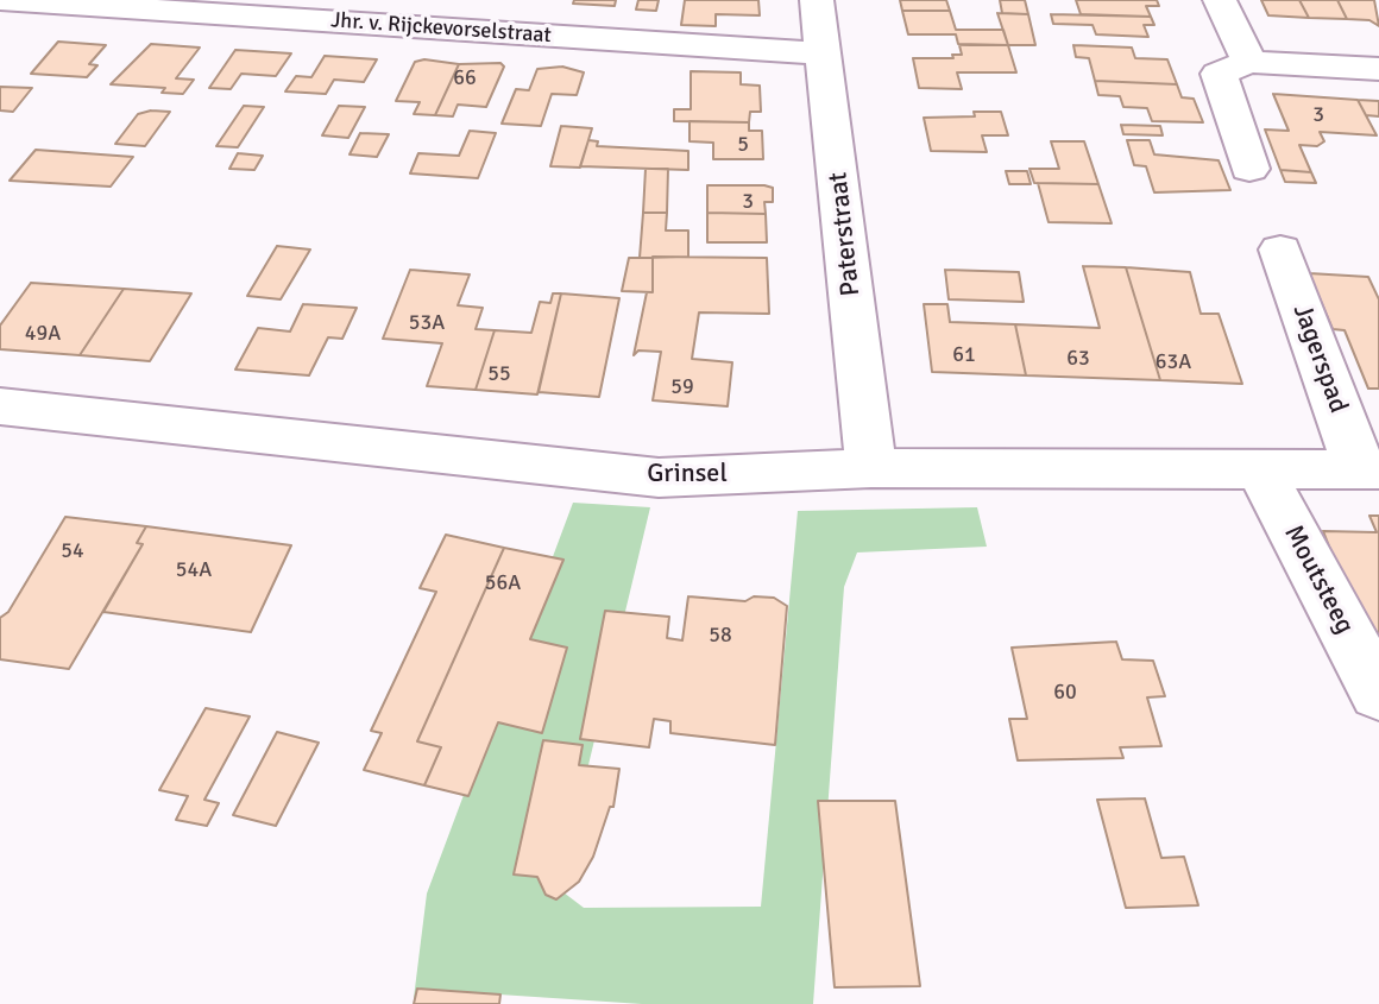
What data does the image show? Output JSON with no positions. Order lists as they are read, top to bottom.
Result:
{
  "streets": {
    "street": [
      "Jhr. v. Rijckevorselstraat",
      "Paterstraat",
      "Jagerspad",
      "Grinsel",
      "Moutsteeg"
    ]
  },
  "crossings": [
    ["Jhr. v. Rijckevorselstraat", "Paterstraat"],
    ["Paterstraat", "Grinsel"],
    ["Jagerspad", "Grinsel"],
    ["Grinsel", "Moutsteeg"]
  ],
  "house_numbers": [
    "66",
    "3",
    "5",
    "3",
    "53A",
    "49A",
    "61",
    "63",
    "63A",
    "55",
    "59",
    "54",
    "54A",
    "56A",
    "58",
    "60"
  ]
}
